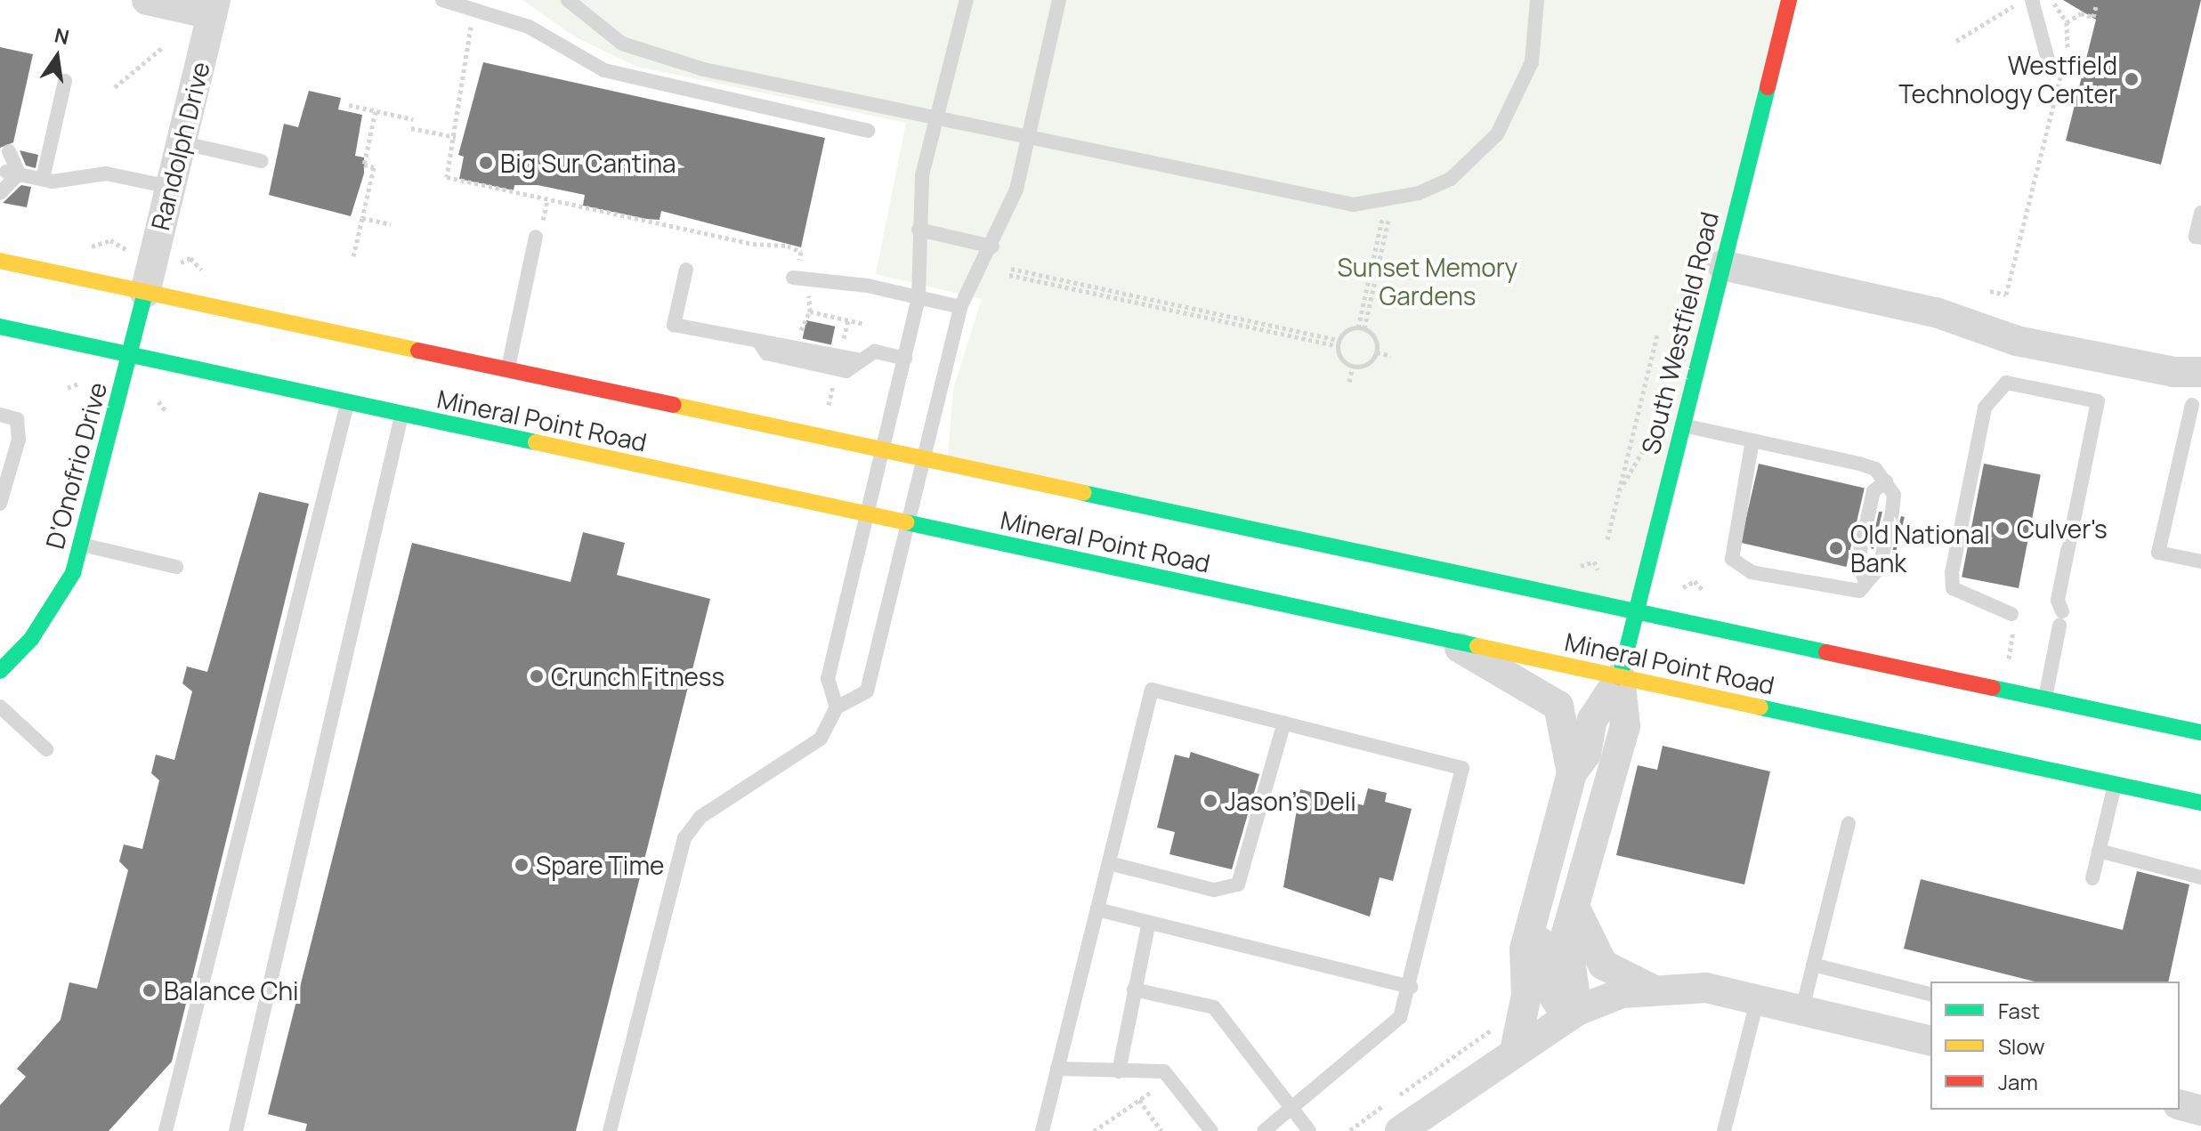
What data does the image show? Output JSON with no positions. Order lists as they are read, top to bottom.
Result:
{
  "streets": {
    "main road": ["South Westfield Road", "Mineral Point Road", "D'Onofrio Drive"],
    "street": ["Randolph Drive"]
  },
  "crossings": [
    ["Randolph Drive", "Mineral Point Road"],
    ["Randolph Drive", "D'Onofrio Drive"],
    ["South Westfield Road", "Mineral Point Road"],
    ["Mineral Point Road", "D'Onofrio Drive"]
  ],
  "parks": ["Sunset Memory Gardens"],
  "places": [
    "Westfield Technology Center",
    "Big Sur Cantina",
    "Culver's",
    "Old National Bank",
    "Crunch Fitness",
    "Jason's Deli",
    "Spare Time",
    "Balance Chi"
  ],
  "legend": ["Fast", "Slow", "Jam"],
  "north": "top"
}
